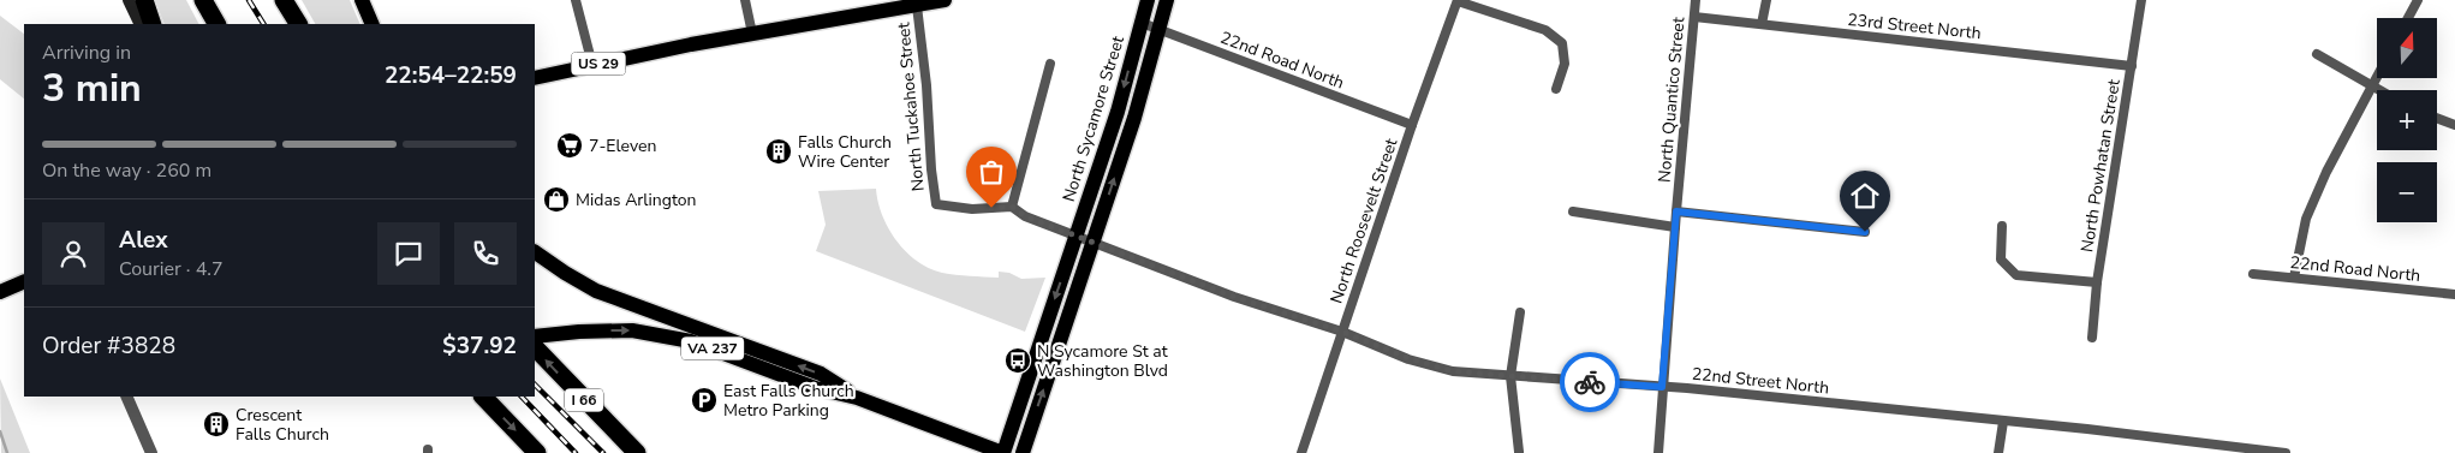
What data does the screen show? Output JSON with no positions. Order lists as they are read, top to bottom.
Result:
{
  "streets": {
    "highway": ["I 66"],
    "main road": ["US 29", "North Sycamore Street", "VA 237"],
    "street": [
      "23rd Street North",
      "22nd Road North",
      "North Quantico Street",
      "North Tuckahoe Street",
      "North Powhatan Street",
      "North Roosevelt Street",
      "22nd Street North"
    ]
  },
  "crossings": [
    ["23rd Street North", "North Quantico Street"],
    ["23rd Street North", "North Powhatan Street"],
    ["22nd Road North", "North Sycamore Street"],
    ["22nd Road North", "North Roosevelt Street"],
    ["US 29", "North Tuckahoe Street"],
    ["North Quantico Street", "22nd Street North"],
    ["North Tuckahoe Street", "22nd Street North"],
    ["North Sycamore Street", "VA 237"],
    ["North Sycamore Street", "22nd Street North"],
    ["North Roosevelt Street", "22nd Street North"]
  ],
  "places": {
    "supermarket": ["7-Eleven"],
    "building": ["Falls Church Wire Center", "Crescent Falls Church"],
    "shop": ["Midas Arlington"],
    "bus stop": ["N Sycamore St at Washington Blvd"],
    "parking": ["East Falls Church Metro Parking"]
  },
  "north": "top",
  "page": {
    "map_buttons": ["+", "−"],
    "heading": ["3 min", "Arriving in", "22:54–22:59"],
    "panel": [
      "Alex",
      "Courier · 4.7",
      "Order #3828",
      "$37.92"
    ],
    "bar": "On the way · 260 m"
  }
}
